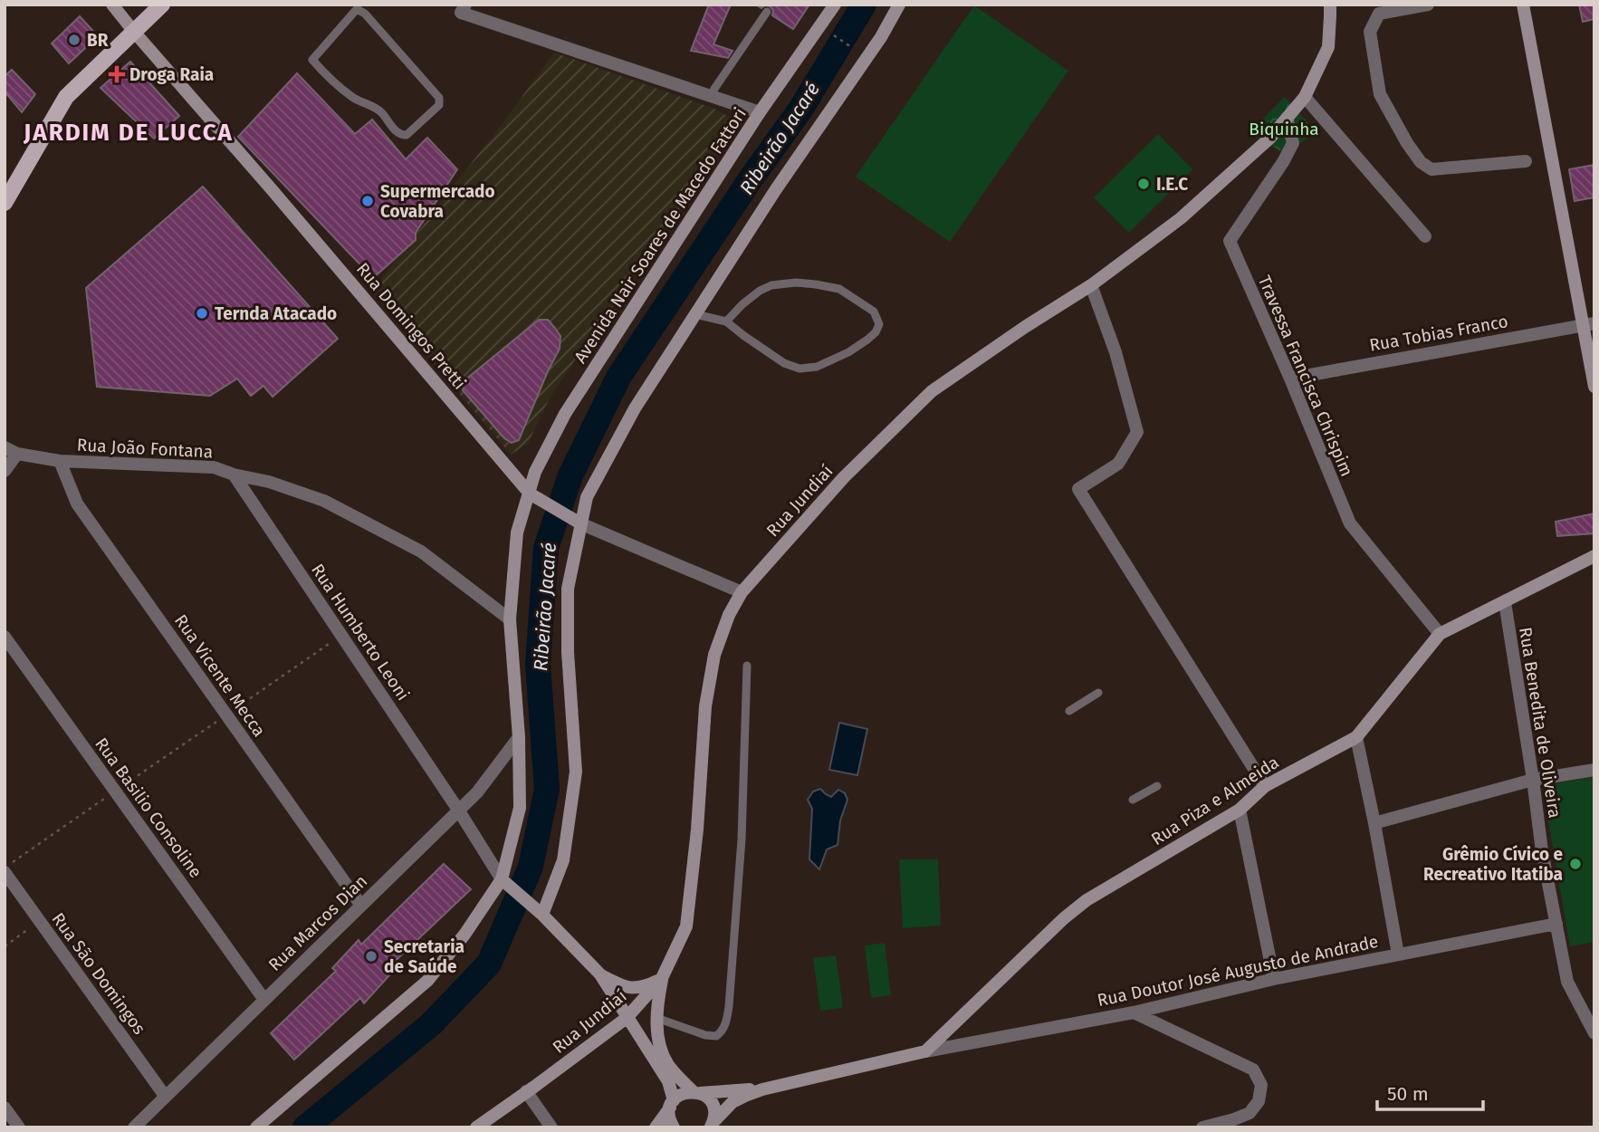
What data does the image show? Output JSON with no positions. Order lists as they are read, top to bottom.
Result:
{
  "streets": {
    "main road": [
      "Avenida Nair Soares de Macedo Fattori",
      "Rua Domingos Pretti",
      "Rua Jundiaí",
      "Rua Piza e Almeida"
    ],
    "street": [
      "Rua Tobias Franco",
      "Travessa Francisca Chrispim",
      "Rua João Fontana",
      "Rua Humberto Leoni",
      "Rua Vicente Mecca",
      "Rua Benedita de Oliveira",
      "Rua Basilio Consoline",
      "Rua Marcos Dian",
      "Rua Doutor José Augusto de Andrade",
      "Rua São Domingos"
    ]
  },
  "crossings": [
    ["Avenida Nair Soares de Macedo Fattori", "Rua Domingos Pretti"],
    ["Avenida Nair Soares de Macedo Fattori", "Rua João Fontana"],
    ["Avenida Nair Soares de Macedo Fattori", "Rua Humberto Leoni"],
    ["Avenida Nair Soares de Macedo Fattori", "Rua Marcos Dian"],
    ["Rua Domingos Pretti", "Rua Jundiaí"],
    ["Rua Tobias Franco", "Travessa Francisca Chrispim"],
    ["Travessa Francisca Chrispim", "Rua Jundiaí"],
    ["Travessa Francisca Chrispim", "Rua Piza e Almeida"],
    ["Rua João Fontana", "Rua Humberto Leoni"],
    ["Rua João Fontana", "Rua Vicente Mecca"],
    ["Rua Humberto Leoni", "Rua Marcos Dian"],
    ["Rua Vicente Mecca", "Rua Marcos Dian"],
    ["Rua Benedita de Oliveira", "Rua Piza e Almeida"],
    ["Rua Benedita de Oliveira", "Rua Doutor José Augusto de Andrade"],
    ["Rua Piza e Almeida", "Rua Doutor José Augusto de Andrade"],
    ["Rua Basilio Consoline", "Rua Marcos Dian"],
    ["Rua Marcos Dian", "Rua São Domingos"]
  ],
  "districts": ["JARDIM DE LUCCA"],
  "water": ["Ribeirão Jacaré"],
  "parks": ["Biquinha"],
  "places": {
    "other": [
      "BR",
      "I.E.C",
      "Supermercado Covabra",
      "Ternda Atacado",
      "Grêmio Cívico e Recreativo Itatiba",
      "Secretaria de Saúde"
    ],
    "health": ["Droga Raia"]
  },
  "scale_bar": "50 m"
}
